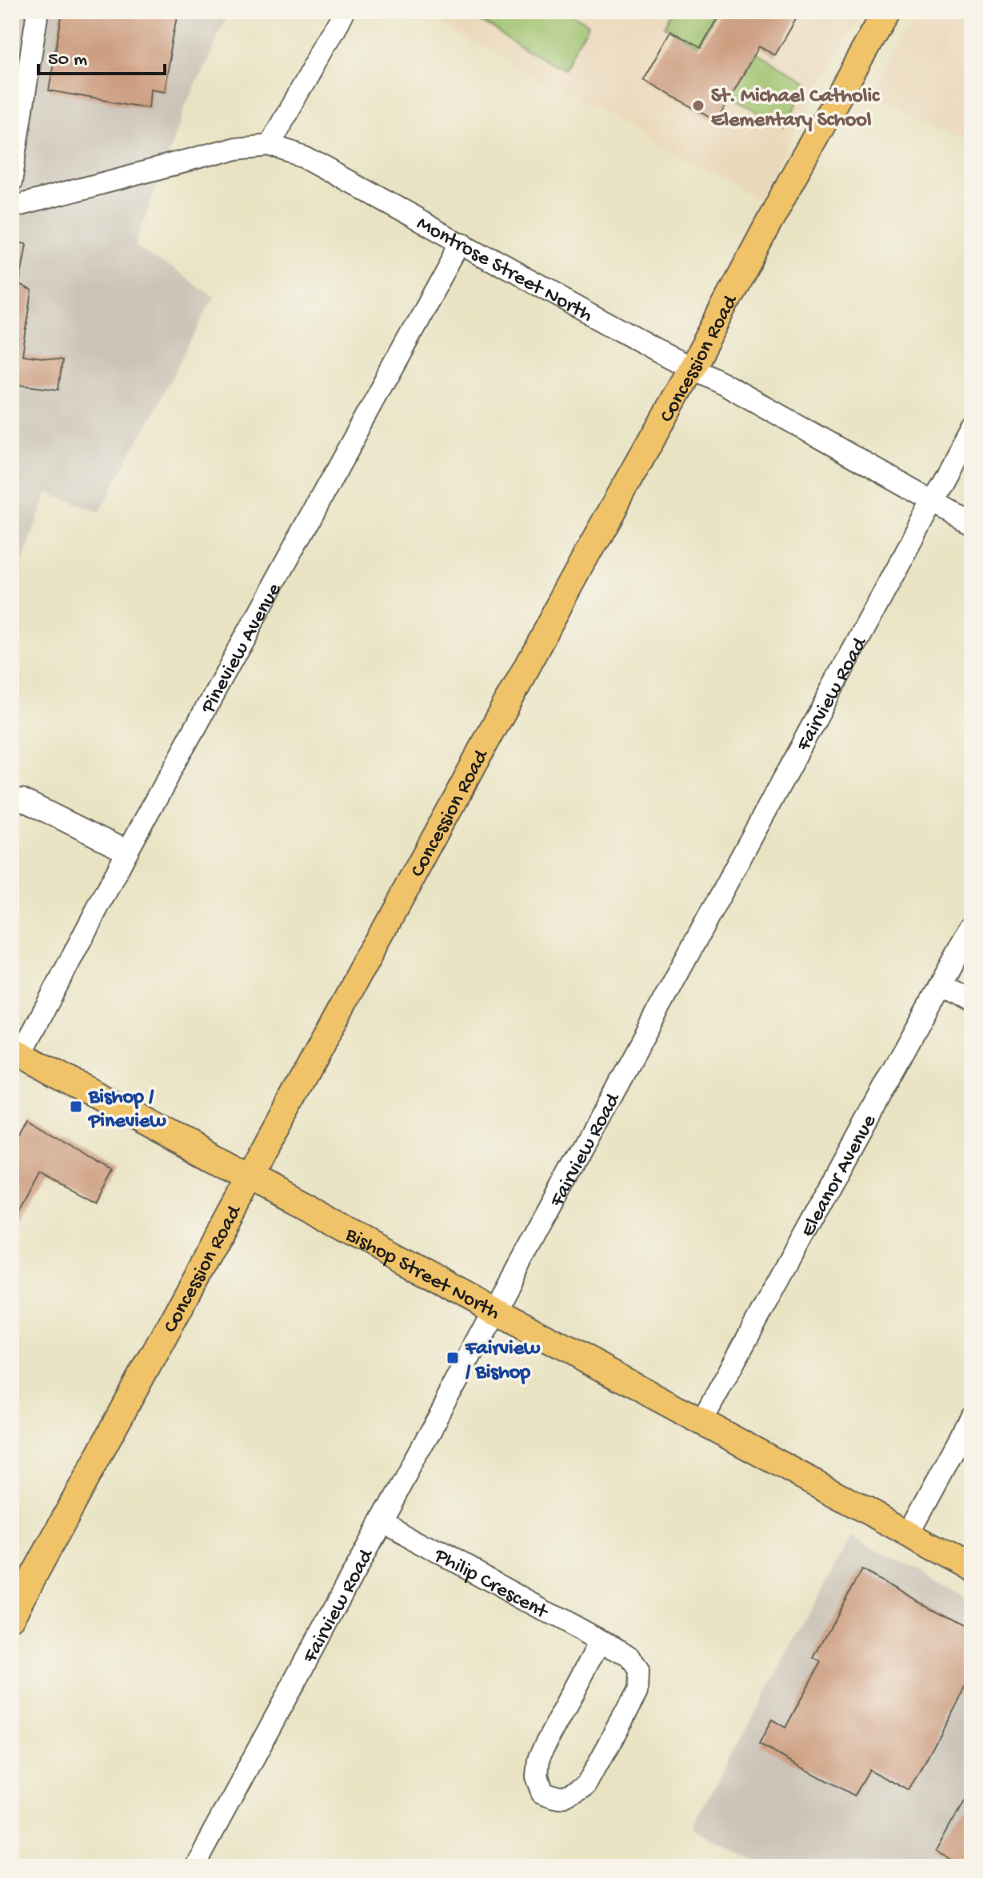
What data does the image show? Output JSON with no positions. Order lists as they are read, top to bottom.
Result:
{
  "streets": {
    "main road": ["Concession Road", "Bishop Street North"],
    "street": [
      "Montrose Street North",
      "Pineview Avenue",
      "Fairview Road",
      "Eleanor Avenue",
      "Philip Crescent"
    ]
  },
  "crossings": [
    ["Montrose Street North", "Concession Road"],
    ["Montrose Street North", "Pineview Avenue"],
    ["Montrose Street North", "Fairview Road"],
    ["Concession Road", "Bishop Street North"],
    ["Pineview Avenue", "Bishop Street North"],
    ["Fairview Road", "Bishop Street North"],
    ["Fairview Road", "Philip Crescent"],
    ["Eleanor Avenue", "Bishop Street North"]
  ],
  "places": {
    "other": ["St. Michael Catholic Elementary School"],
    "transit": ["Bishop / Pineview", "Fairview / Bishop"]
  },
  "scale_bar": "50 m"
}
